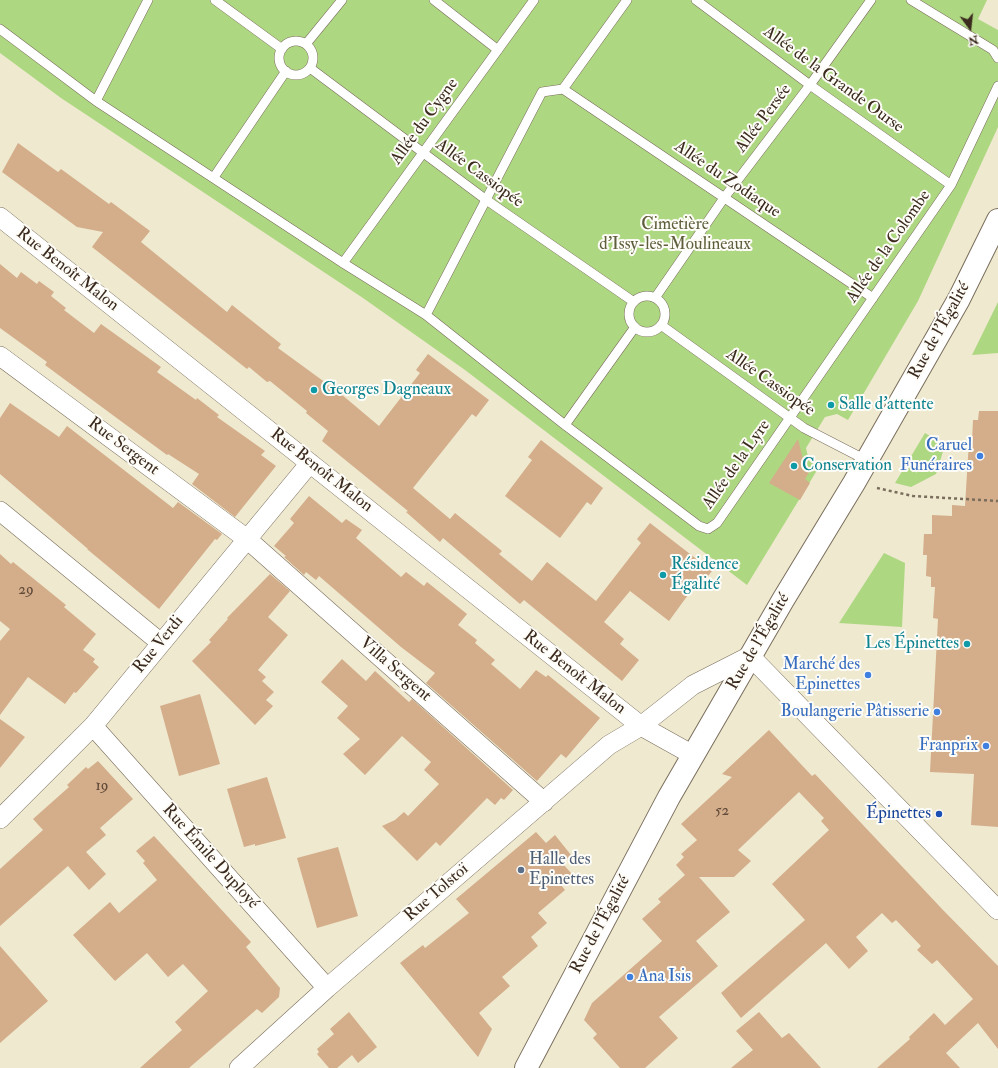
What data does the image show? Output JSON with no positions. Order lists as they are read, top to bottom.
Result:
{
  "streets": {
    "main road": ["Rue de l'Égalité"],
    "street": [
      "Rue Benoît Malon",
      "Rue Sergent",
      "Rue Verdi",
      "Villa Sergent",
      "Rue Émile Duployé",
      "Rue Tolstoï"
    ],
    "lane": [
      "Allée de la Grande Ourse",
      "Allée Persée",
      "Allée du Cygne",
      "Allée Cassiopée",
      "Allée du Zodiaque",
      "Allée de la Colombe",
      "Allée de la Lyre"
    ]
  },
  "crossings": [
    ["Allée de la Grande Ourse", "Allée Persée"],
    ["Allée de la Grande Ourse", "Allée de la Colombe"],
    ["Allée Persée", "Allée Cassiopée"],
    ["Allée Persée", "Allée du Zodiaque"],
    ["Allée du Cygne", "Allée Cassiopée"],
    ["Allée Cassiopée", "Allée de la Colombe"],
    ["Allée Cassiopée", "Rue de l'Égalité"],
    ["Allée Cassiopée", "Allée de la Lyre"],
    ["Allée du Zodiaque", "Allée de la Colombe"],
    ["Allée de la Colombe", "Allée de la Lyre"],
    ["Rue Benoît Malon", "Rue de l'Égalité"],
    ["Rue Benoît Malon", "Rue Verdi"],
    ["Rue Benoît Malon", "Rue Tolstoï"],
    ["Rue de l'Égalité", "Rue Tolstoï"],
    ["Rue Sergent", "Rue Verdi"],
    ["Rue Sergent", "Villa Sergent"],
    ["Rue Verdi", "Villa Sergent"],
    ["Rue Verdi", "Rue Émile Duployé"],
    ["Villa Sergent", "Rue Tolstoï"],
    ["Rue Émile Duployé", "Rue Tolstoï"]
  ],
  "parks": ["Cimetière d'Issy-les-Moulineaux"],
  "places": [
    "Georges Dagneaux",
    "Salle d'attente",
    "Caruel Funéraires",
    "Conservation",
    "Résidence Égalité",
    "Les Épinettes",
    "Marché des Epinettes",
    "Boulangerie Pâtisserie",
    "Franprix",
    "Épinettes",
    "Halle des Epinettes",
    "Ana Isis"
  ],
  "house_numbers": ["29", "19", "52"],
  "north": "bottom"
}
